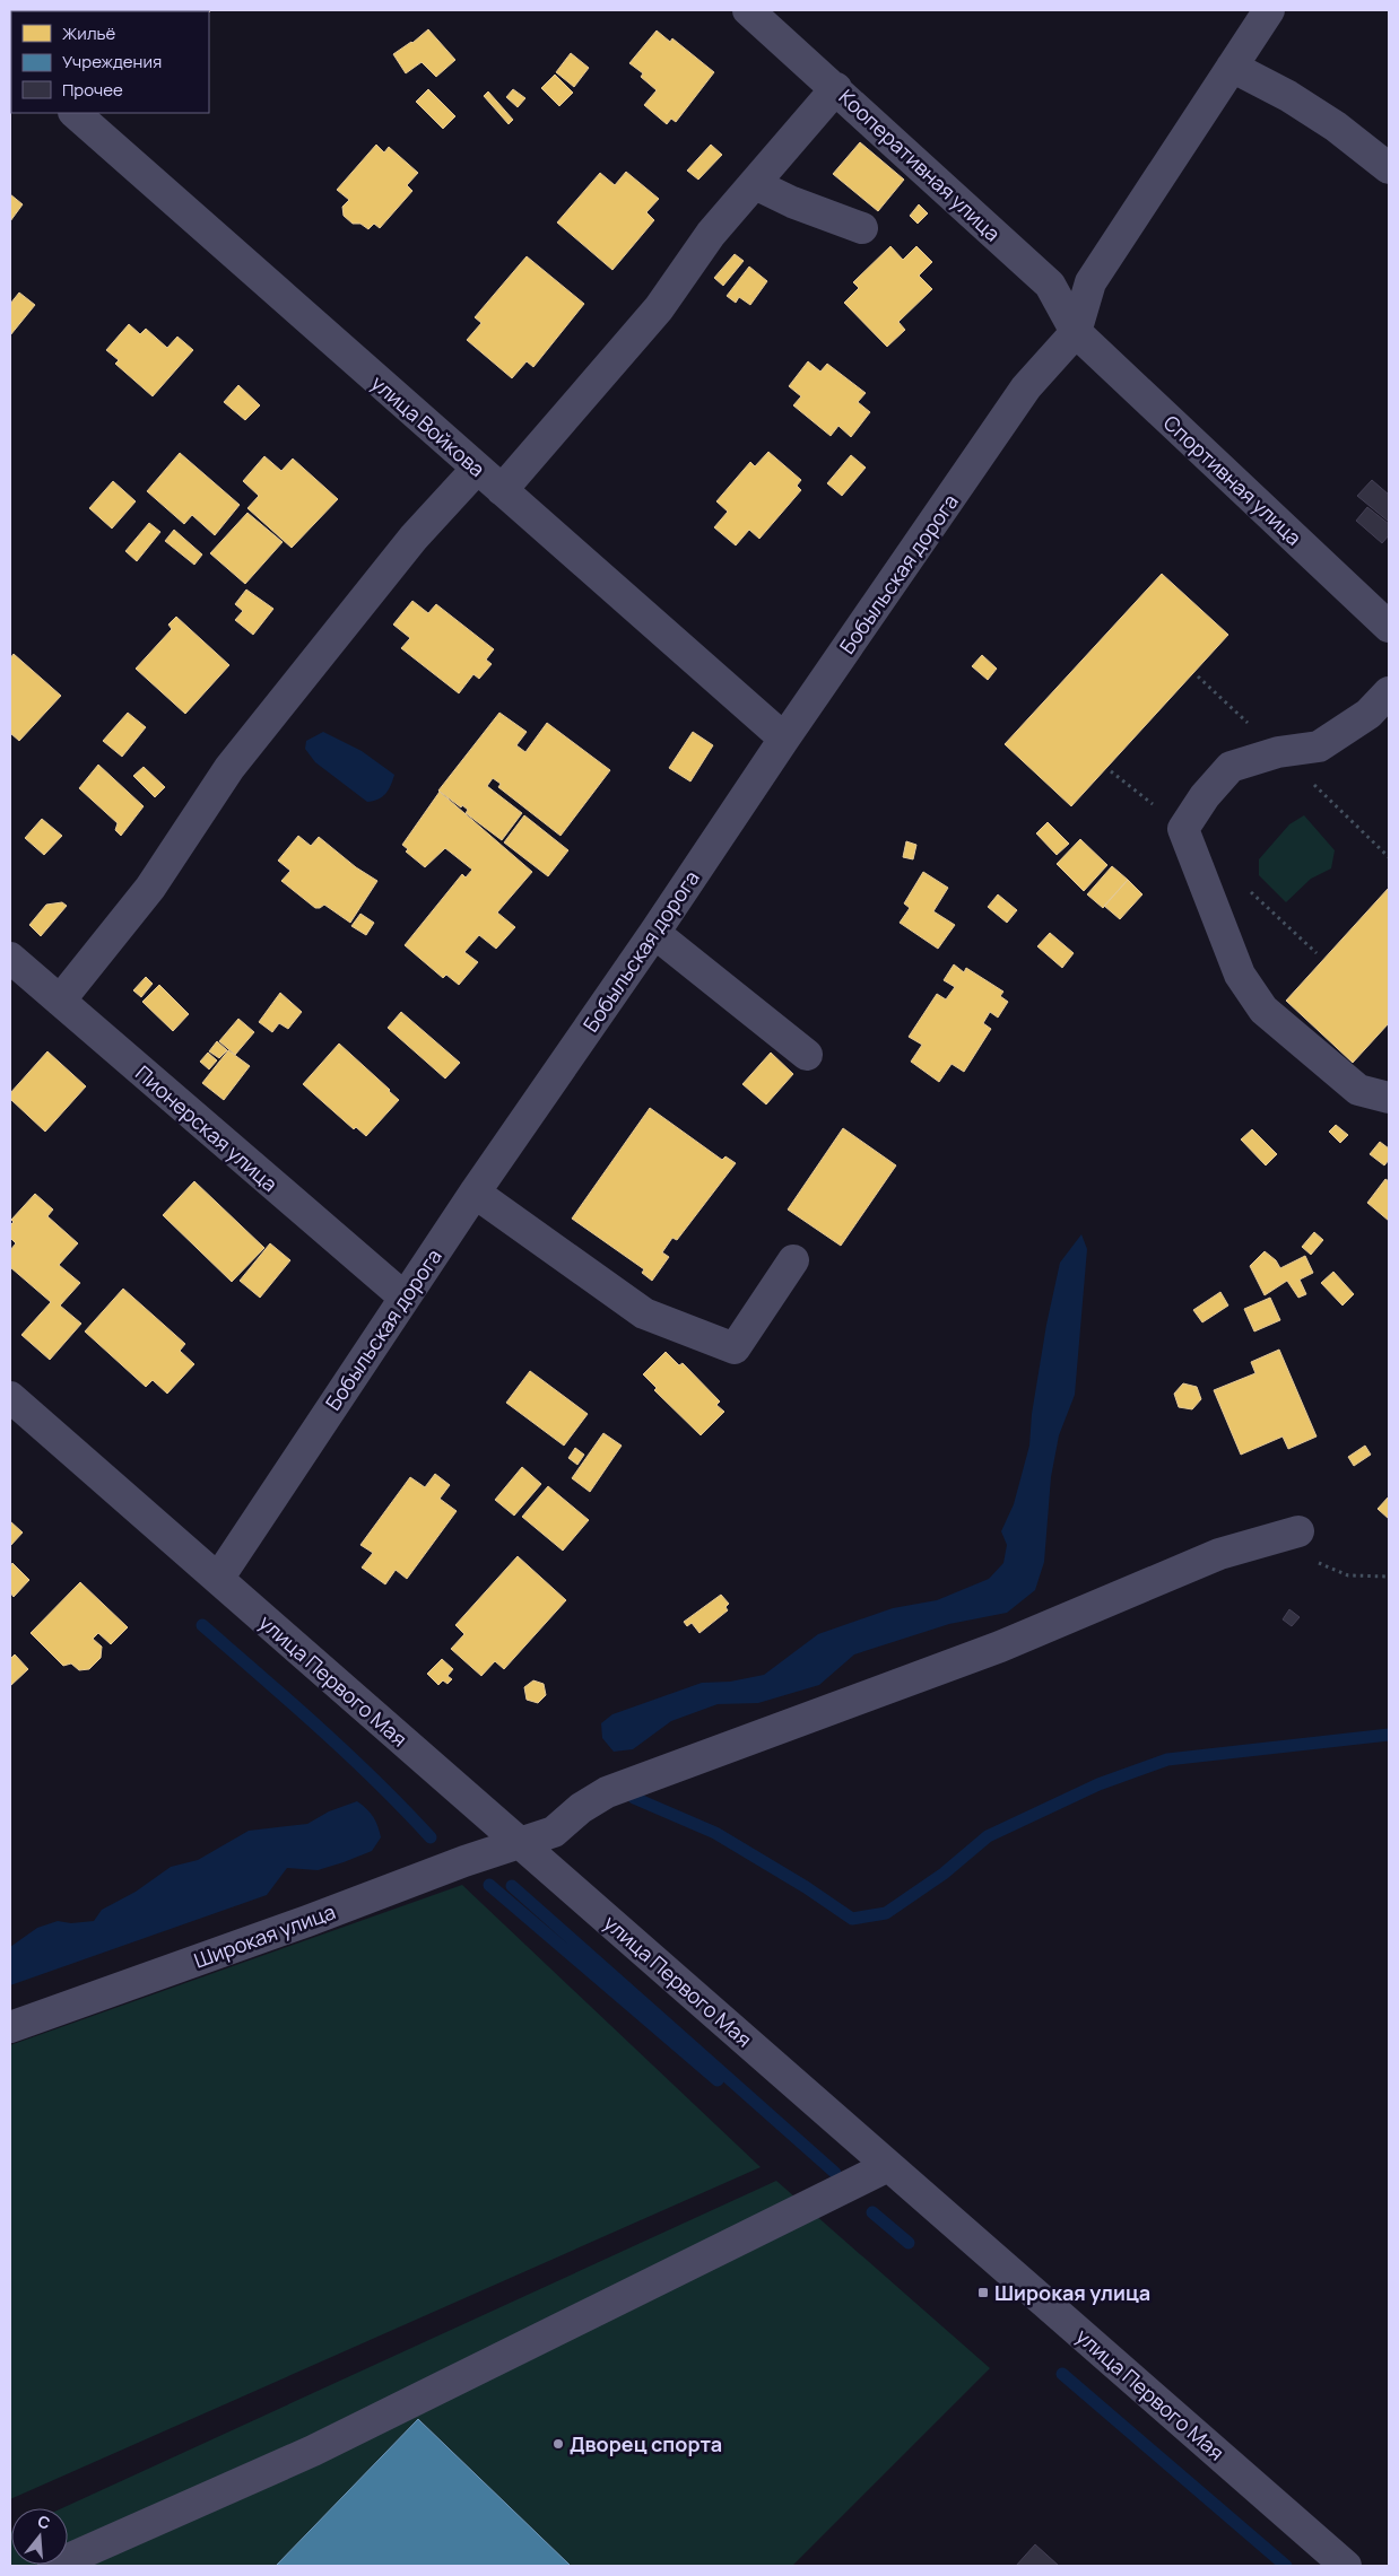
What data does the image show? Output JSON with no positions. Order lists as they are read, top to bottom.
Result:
{
  "streets": {
    "street": [
      "Кооперативная улица",
      "улица Войкова",
      "Спортивная улица",
      "Бобыльская дорога",
      "Пионерская улица",
      "улица Первого Мая",
      "Широкая улица"
    ]
  },
  "crossings": [
    ["Кооперативная улица", "Спортивная улица"],
    ["Кооперативная улица", "Бобыльская дорога"],
    ["улица Войкова", "Бобыльская дорога"],
    ["Спортивная улица", "Бобыльская дорога"],
    ["Бобыльская дорога", "Пионерская улица"],
    ["Бобыльская дорога", "улица Первого Мая"],
    ["улица Первого Мая", "Широкая улица"]
  ],
  "places": {
    "transit": ["Широкая улица"],
    "other": ["Дворец спорта"]
  },
  "legend": ["Жильё", "Учреждения", "Прочее"],
  "north": "top"
}
